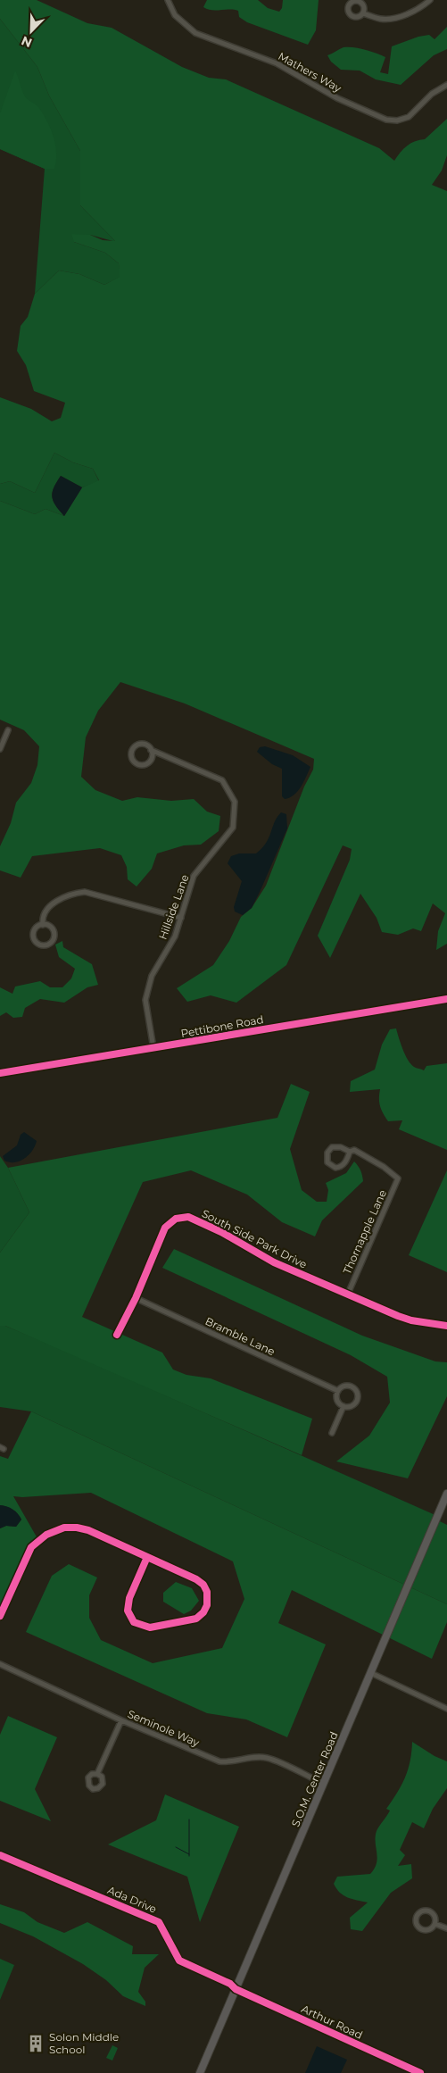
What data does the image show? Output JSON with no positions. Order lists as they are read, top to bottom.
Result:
{
  "streets": {
    "main road": ["S.O.M. Center Road"],
    "street": [
      "Mathers Way",
      "Hillside Lane",
      "Pettibone Road",
      "Thornapple Lane",
      "South Side Park Drive",
      "Bramble Lane",
      "Seminole Way",
      "Ada Drive",
      "Arthur Road"
    ]
  },
  "crossings": [
    ["Hillside Lane", "Pettibone Road"],
    ["Thornapple Lane", "South Side Park Drive"],
    ["South Side Park Drive", "Bramble Lane"],
    ["Seminole Way", "S.O.M. Center Road"],
    ["S.O.M. Center Road", "Ada Drive"],
    ["S.O.M. Center Road", "Arthur Road"],
    ["Ada Drive", "Arthur Road"]
  ],
  "places": {
    "building": ["Solon Middle School"]
  },
  "north": "bottom left"
}
